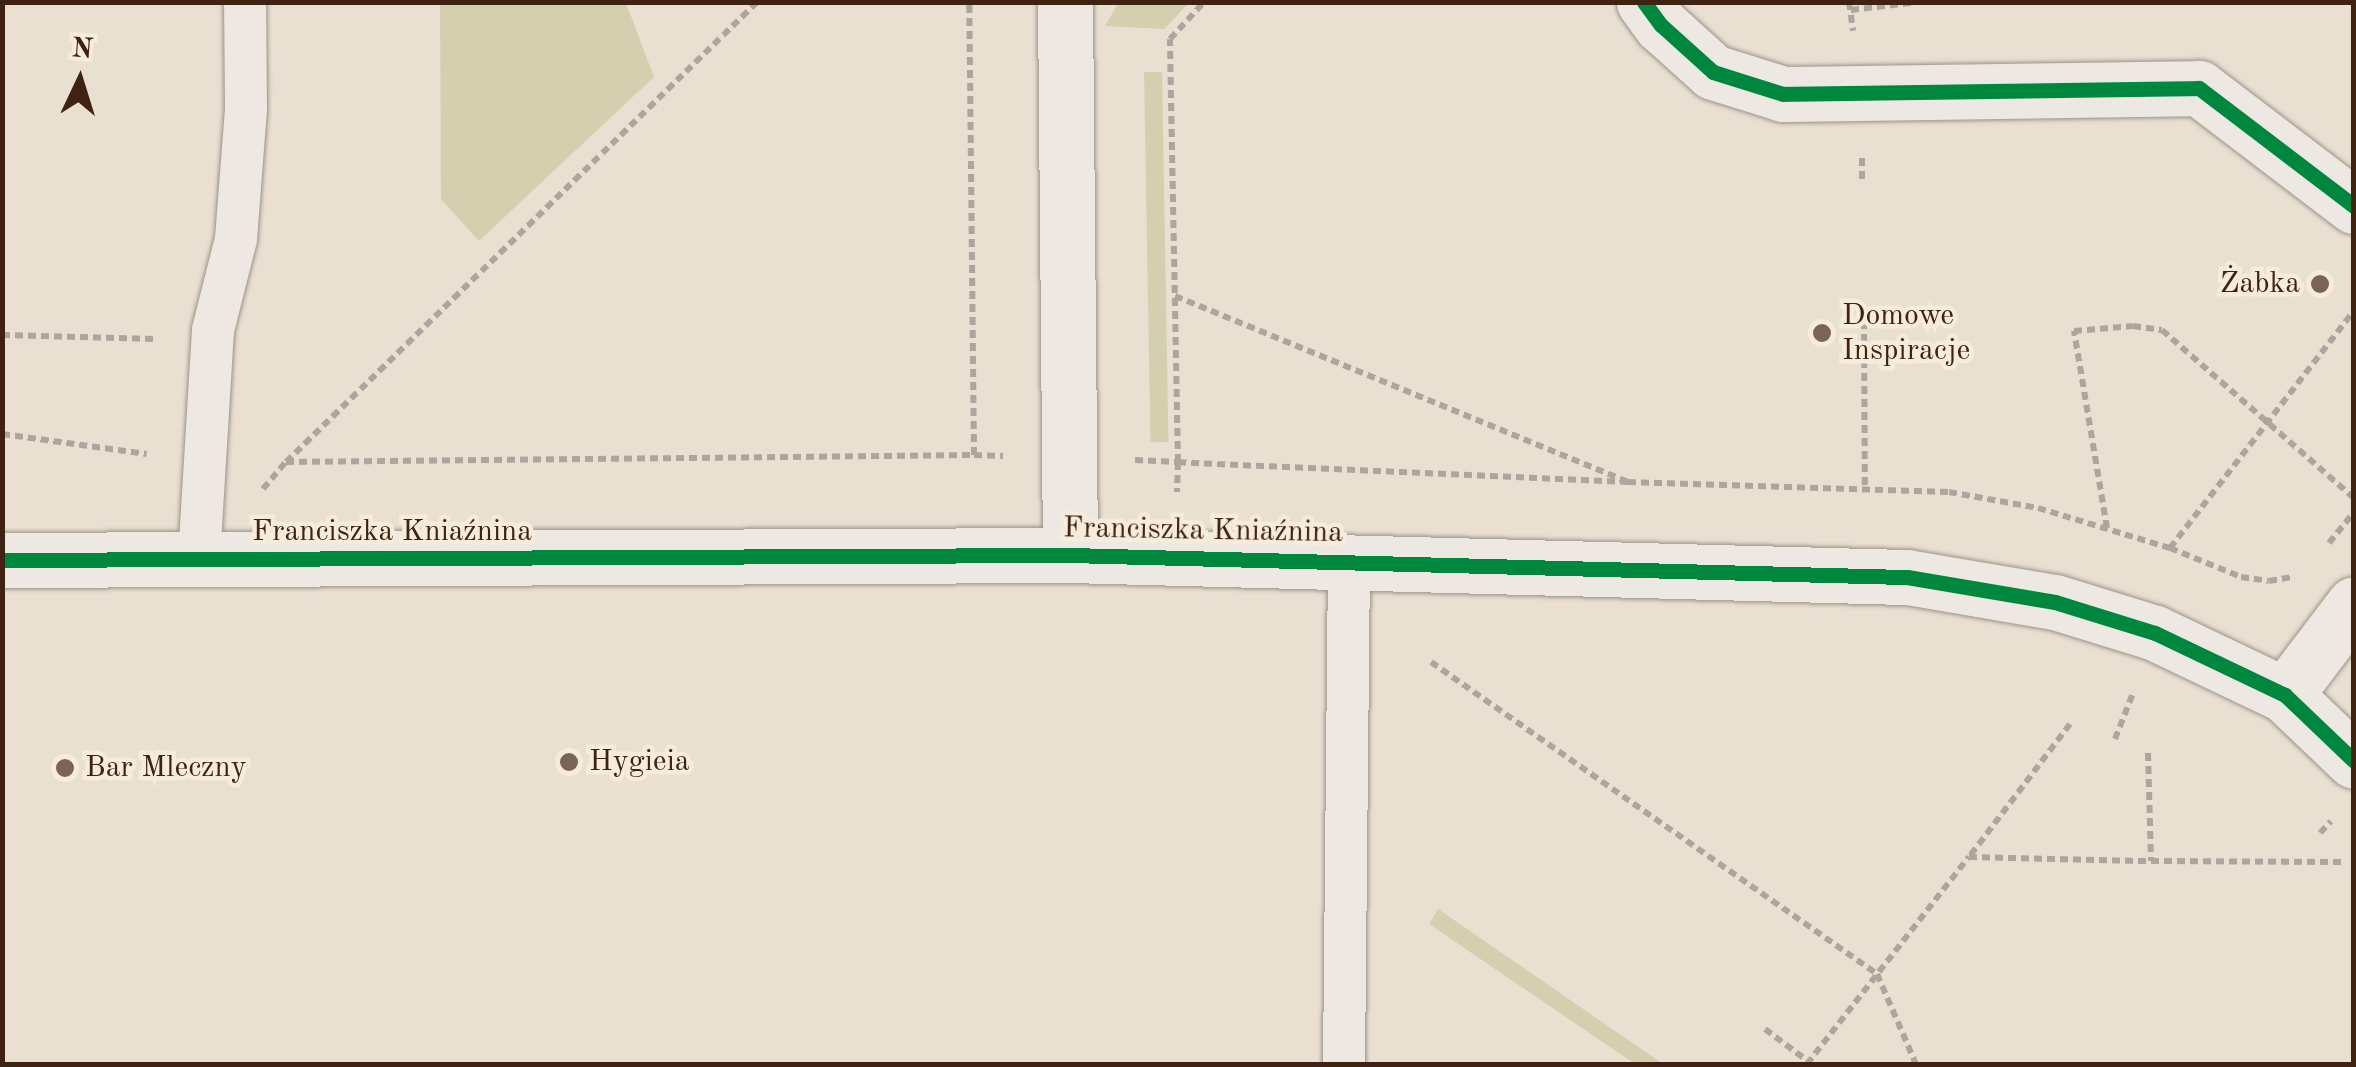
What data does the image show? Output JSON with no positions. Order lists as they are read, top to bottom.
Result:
{
  "streets": {
    "street": ["Franciszka Kniaźnina"]
  },
  "places": [
    "Żabka",
    "Domowe Inspiracje",
    "Hygieia",
    "Bar Mleczny"
  ],
  "north": "top"
}
